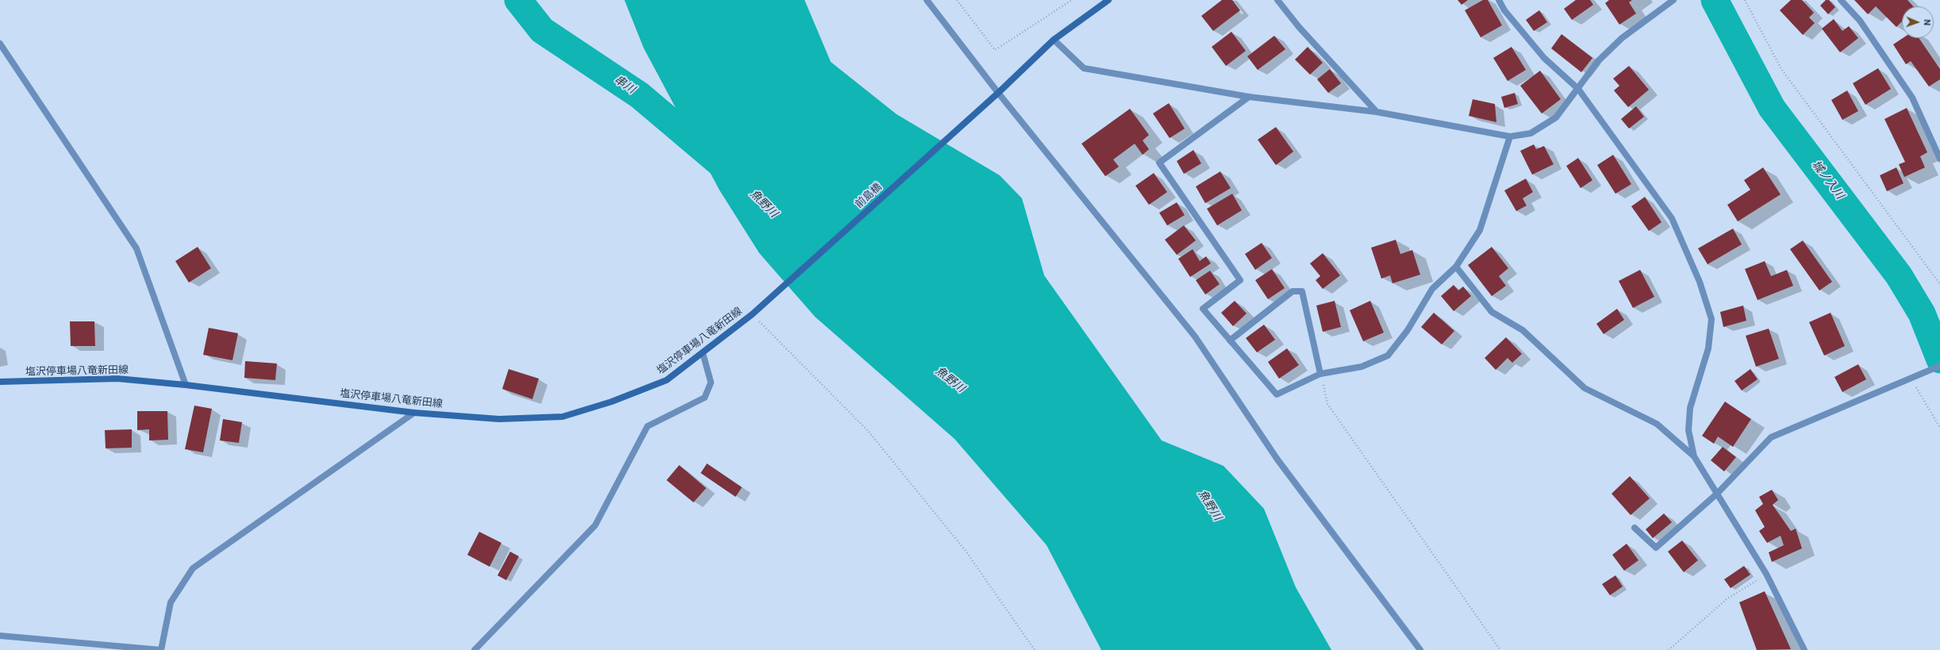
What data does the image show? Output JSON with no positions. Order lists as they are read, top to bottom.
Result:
{
  "streets": {
    "main road": ["前島橋", "塩沢停車場八竜新田線"]
  },
  "crossings": [
    ["前島橋", "塩沢停車場八竜新田線"]
  ],
  "water": ["串川", "城ノ入川", "魚野川"],
  "north": "right"
}
